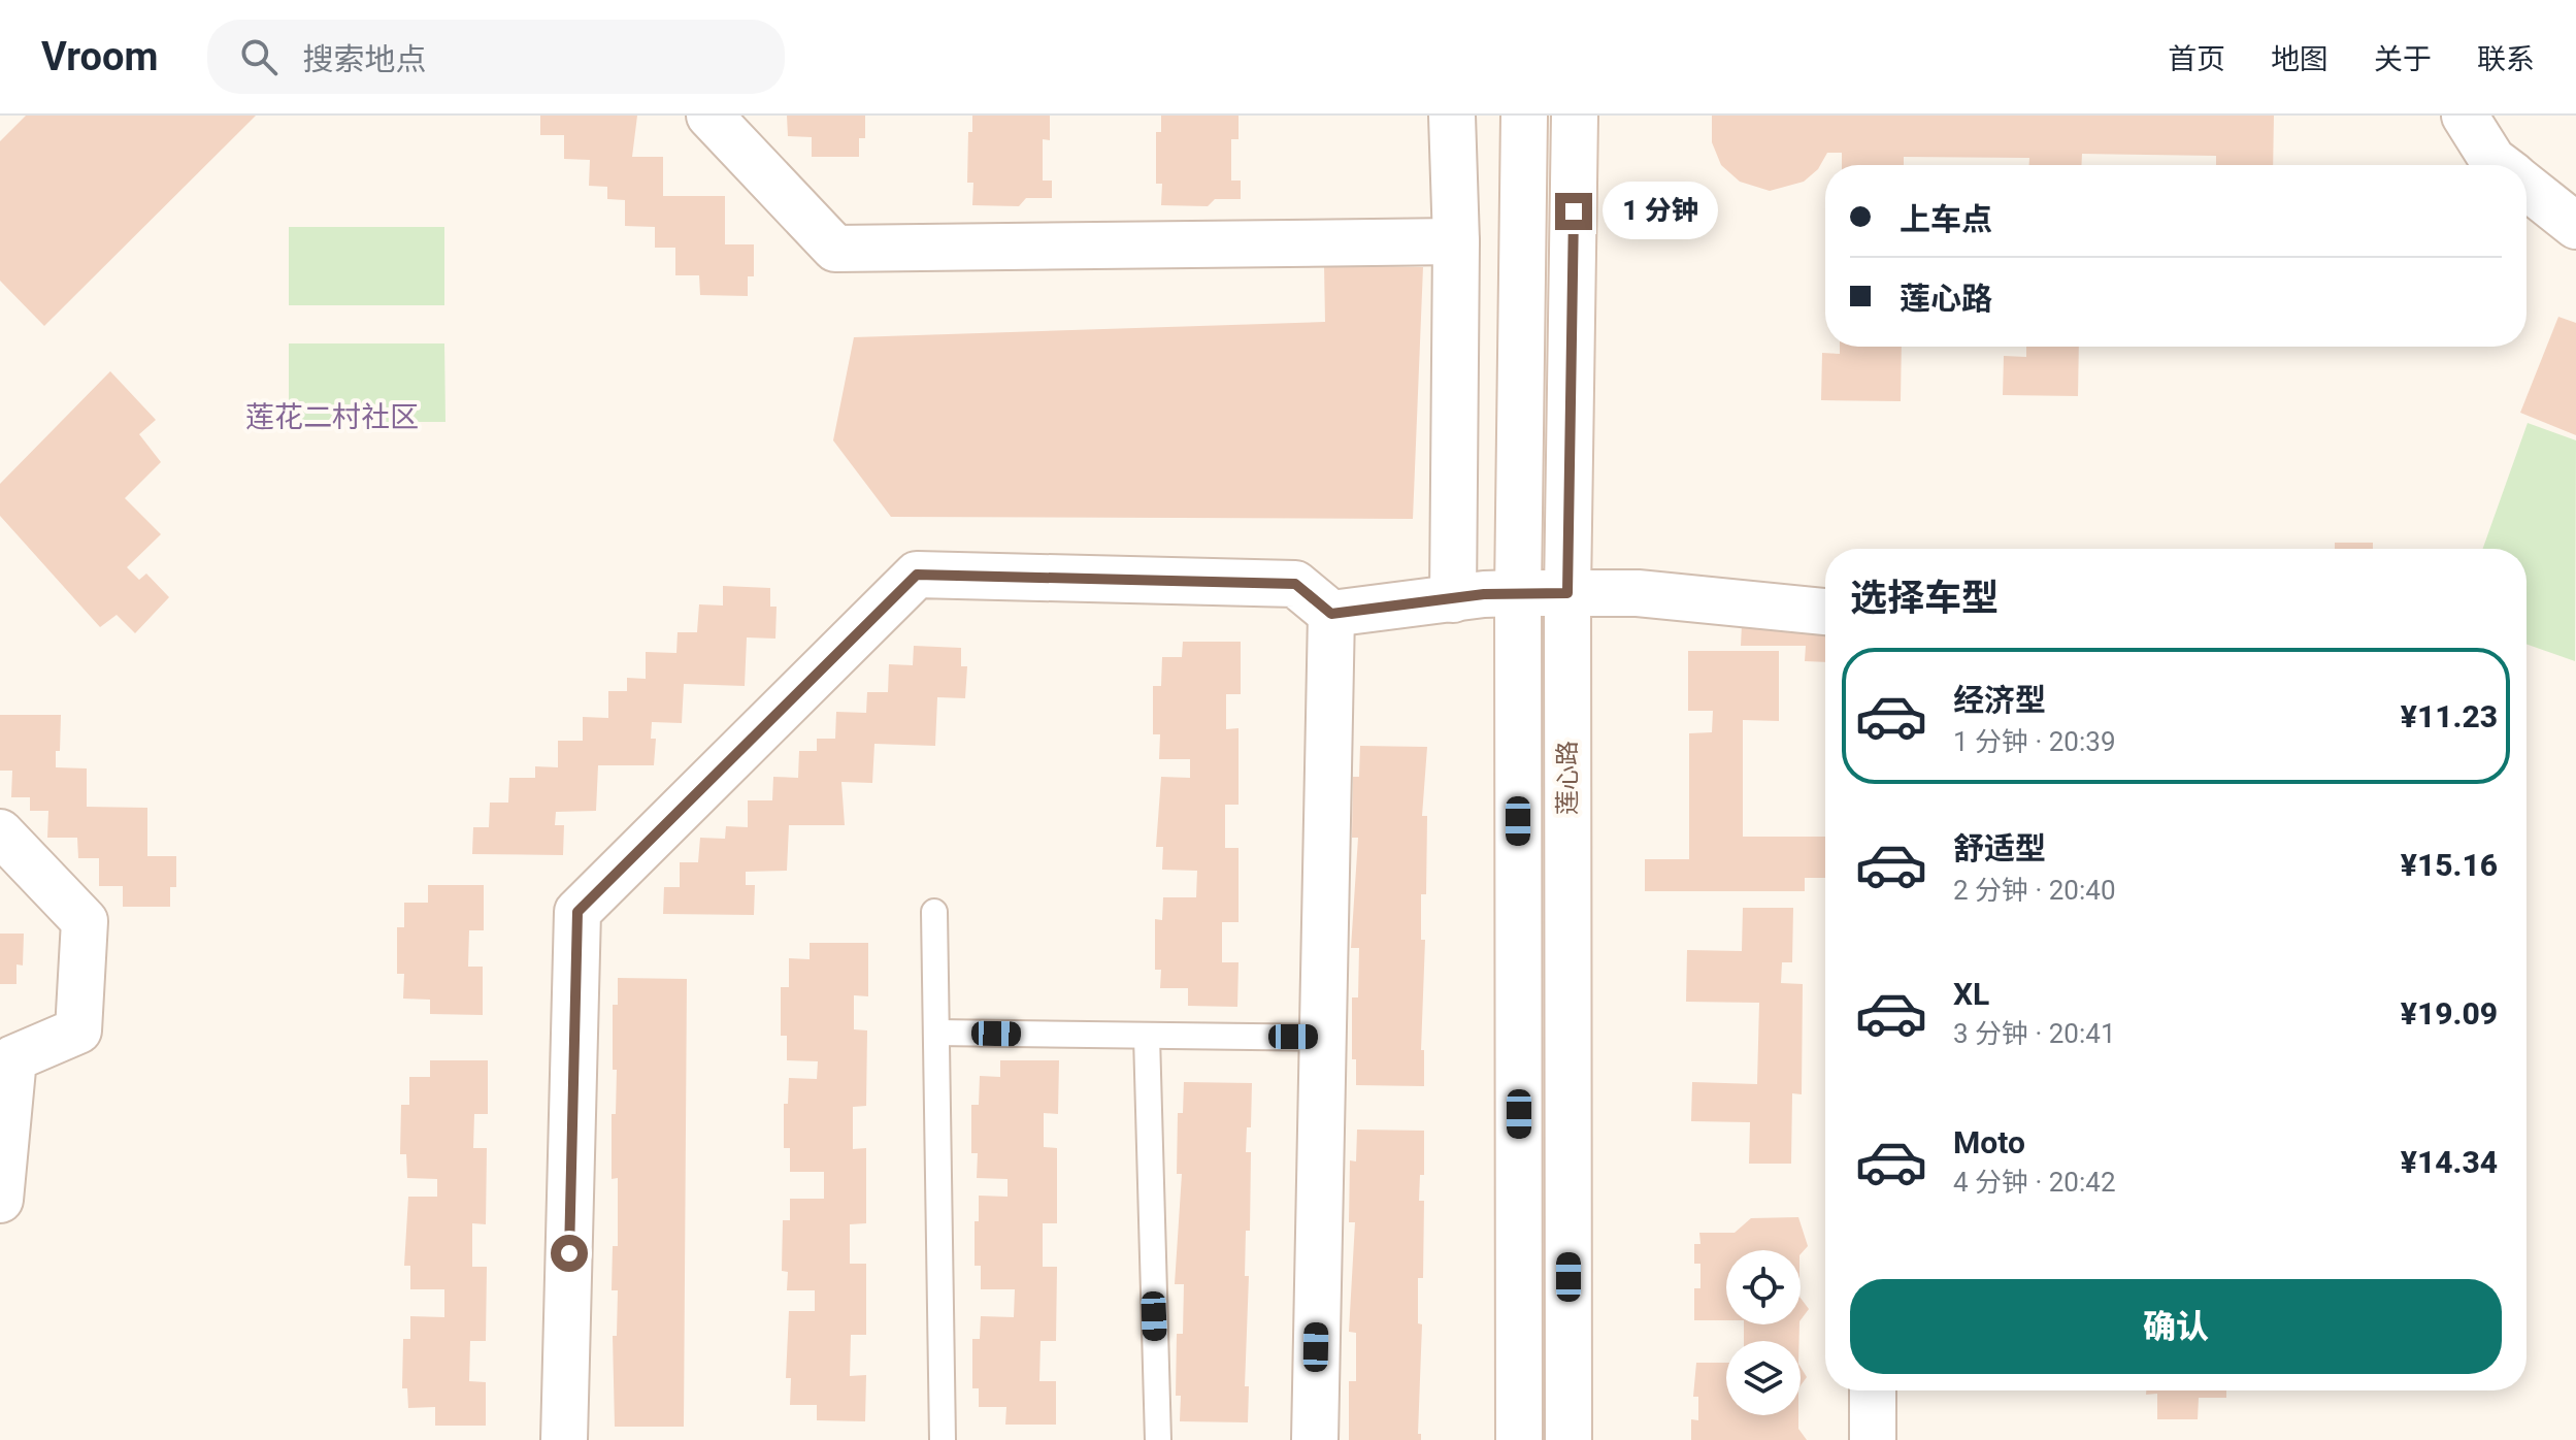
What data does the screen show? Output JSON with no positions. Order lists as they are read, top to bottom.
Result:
{
  "streets": {
    "street": ["莲心路"]
  },
  "districts": ["莲花二村社区"],
  "page": {
    "header": "Vroom",
    "search": "搜索地点",
    "nav": [
      "首页",
      "地图",
      "关于",
      "联系"
    ],
    "banner": ["上车点", "莲心路"],
    "bubble": "1 分钟",
    "heading": "选择车型",
    "list": [
      {
        "name": "经济型",
        "note": "1 分钟 · 20:39",
        "value": "¥11.23"
      },
      {
        "name": "舒适型",
        "note": "2 分钟 · 20:40",
        "value": "¥15.16"
      },
      {
        "name": "XL",
        "note": "3 分钟 · 20:41",
        "value": "¥19.09"
      },
      {
        "name": "Moto",
        "note": "4 分钟 · 20:42",
        "value": "¥14.34"
      }
    ],
    "buttons": "确认"
  }
}
